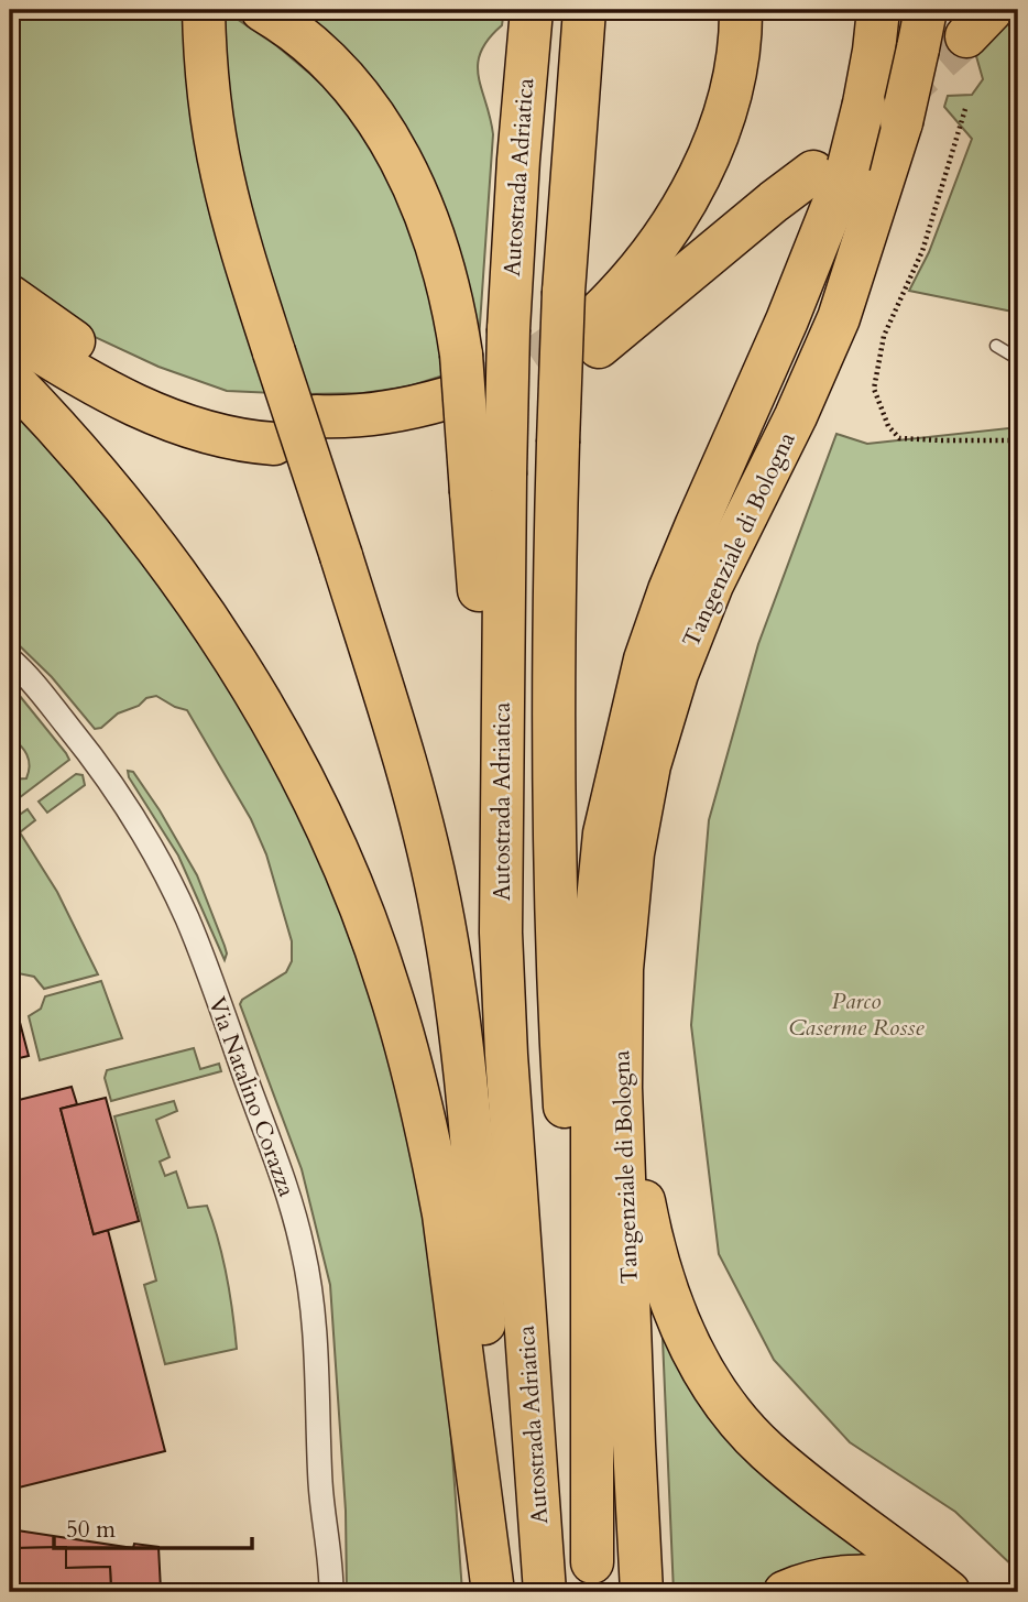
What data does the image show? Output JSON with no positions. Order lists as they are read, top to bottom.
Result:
{
  "streets": {
    "highway": ["Autostrada Adriatica", "Tangenziale di Bologna"],
    "street": ["Via Natalino Corazza"]
  },
  "parks": ["Parco Caserme Rosse"],
  "scale_bar": "50 m"
}
